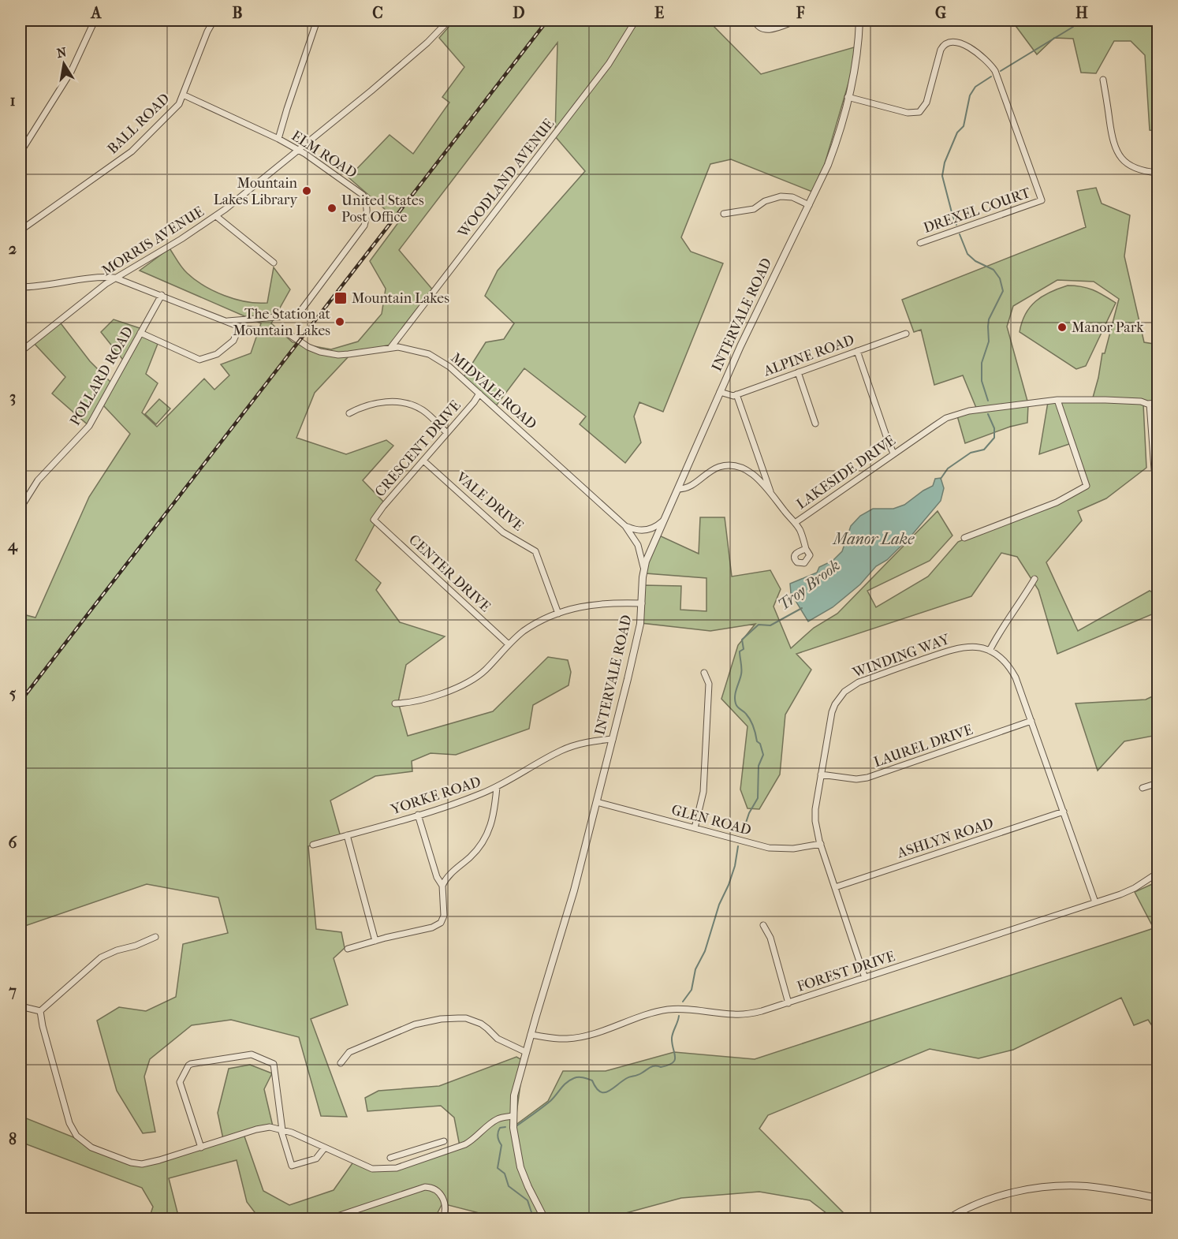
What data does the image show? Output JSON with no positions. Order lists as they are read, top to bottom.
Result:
{
  "streets": {
    "street": [
      "BALL ROAD",
      "ELM ROAD",
      "WOODLAND AVENUE",
      "DREXEL COURT",
      "MORRIS AVENUE",
      "INTERVALE ROAD",
      "ALPINE ROAD",
      "POLLARD ROAD",
      "MIDVALE ROAD",
      "CRESCENT DRIVE",
      "LAKESIDE DRIVE",
      "VALE DRIVE",
      "CENTER DRIVE",
      "WINDING WAY",
      "LAUREL DRIVE",
      "YORKE ROAD",
      "GLEN ROAD",
      "ASHLYN ROAD",
      "FOREST DRIVE"
    ]
  },
  "crossings": [
    ["BALL ROAD", "ELM ROAD"],
    ["ELM ROAD", "MORRIS AVENUE"],
    ["ELM ROAD", "MIDVALE ROAD"],
    ["WOODLAND AVENUE", "MIDVALE ROAD"],
    ["DREXEL COURT", "INTERVALE ROAD"],
    ["MORRIS AVENUE", "MIDVALE ROAD"],
    ["INTERVALE ROAD", "ALPINE ROAD"],
    ["INTERVALE ROAD", "MIDVALE ROAD"],
    ["INTERVALE ROAD", "LAKESIDE DRIVE"],
    ["INTERVALE ROAD", "YORKE ROAD"],
    ["INTERVALE ROAD", "GLEN ROAD"],
    ["INTERVALE ROAD", "FOREST DRIVE"],
    ["POLLARD ROAD", "MIDVALE ROAD"],
    ["MIDVALE ROAD", "CRESCENT DRIVE"],
    ["CRESCENT DRIVE", "VALE DRIVE"],
    ["CRESCENT DRIVE", "CENTER DRIVE"],
    ["WINDING WAY", "LAUREL DRIVE"],
    ["WINDING WAY", "GLEN ROAD"],
    ["WINDING WAY", "ASHLYN ROAD"],
    ["WINDING WAY", "FOREST DRIVE"]
  ],
  "water": ["Manor Lake", "Troy Brook"],
  "places": {
    "other": [
      "Mountain Lakes Library",
      "United States Post Office",
      "The Station at Mountain Lakes",
      "Manor Park"
    ],
    "transit": ["Mountain Lakes"]
  },
  "north": "top",
  "grid": {
    "columns": [
      "A",
      "B",
      "C",
      "D",
      "E",
      "F",
      "G",
      "H"
    ],
    "rows": [
      "1",
      "2",
      "3",
      "4",
      "5",
      "6",
      "7",
      "8"
    ]
  }
}
